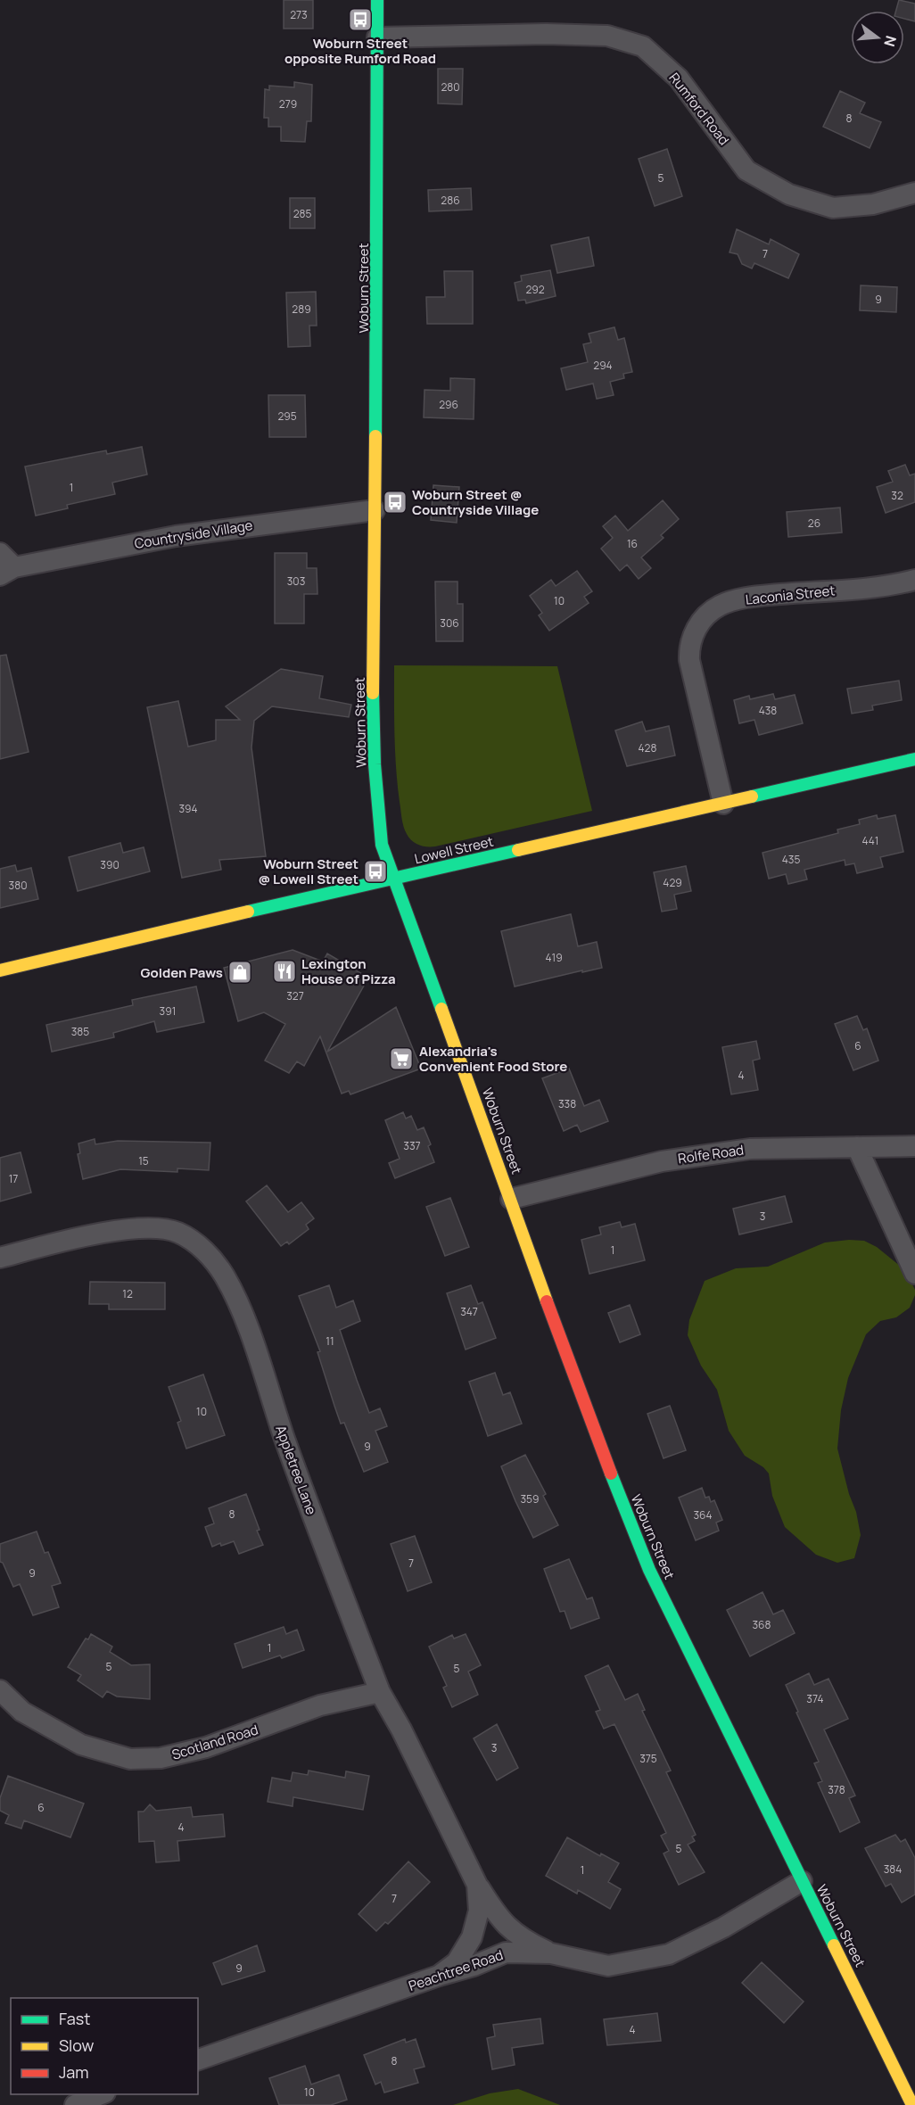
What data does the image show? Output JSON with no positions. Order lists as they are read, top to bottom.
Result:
{
  "streets": {
    "main road": ["Woburn Street", "Lowell Street"],
    "street": [
      "Rumford Road",
      "Countryside Village",
      "Laconia Street",
      "Rolfe Road",
      "Appletree Lane",
      "Scotland Road",
      "Peachtree Road"
    ]
  },
  "crossings": [
    ["Rumford Road", "Woburn Street"],
    ["Woburn Street", "Countryside Village"],
    ["Woburn Street", "Lowell Street"],
    ["Woburn Street", "Rolfe Road"],
    ["Woburn Street", "Peachtree Road"],
    ["Laconia Street", "Lowell Street"],
    ["Appletree Lane", "Scotland Road"],
    ["Appletree Lane", "Peachtree Road"]
  ],
  "places": {
    "bus stop": ["Woburn Street opposite Rumford Road", "Woburn Street @ Countryside Village", "Woburn Street @ Lowell Street"],
    "restaurant": ["Lexington House of Pizza"],
    "shop": ["Golden Paws"],
    "supermarket": ["Alexandria's Convenient Food Store"]
  },
  "house_numbers": [
    "273",
    "280",
    "279",
    "8",
    "5",
    "286",
    "285",
    "7",
    "292",
    "9",
    "289",
    "294",
    "296",
    "295",
    "1",
    "32",
    "26",
    "16",
    "303",
    "10",
    "306",
    "438",
    "428",
    "394",
    "441",
    "435",
    "390",
    "429",
    "380",
    "419",
    "327",
    "391",
    "385",
    "6",
    "4",
    "338",
    "337",
    "15",
    "17",
    "3",
    "1",
    "12",
    "347",
    "11",
    "10",
    "9",
    "359",
    "8",
    "364",
    "7",
    "9",
    "368",
    "1",
    "5",
    "5",
    "374",
    "3",
    "375",
    "378",
    "6",
    "4",
    "5",
    "384",
    "1",
    "7",
    "9",
    "4",
    "8",
    "10"
  ],
  "legend": ["Fast", "Slow", "Jam"],
  "north": "right"
}
